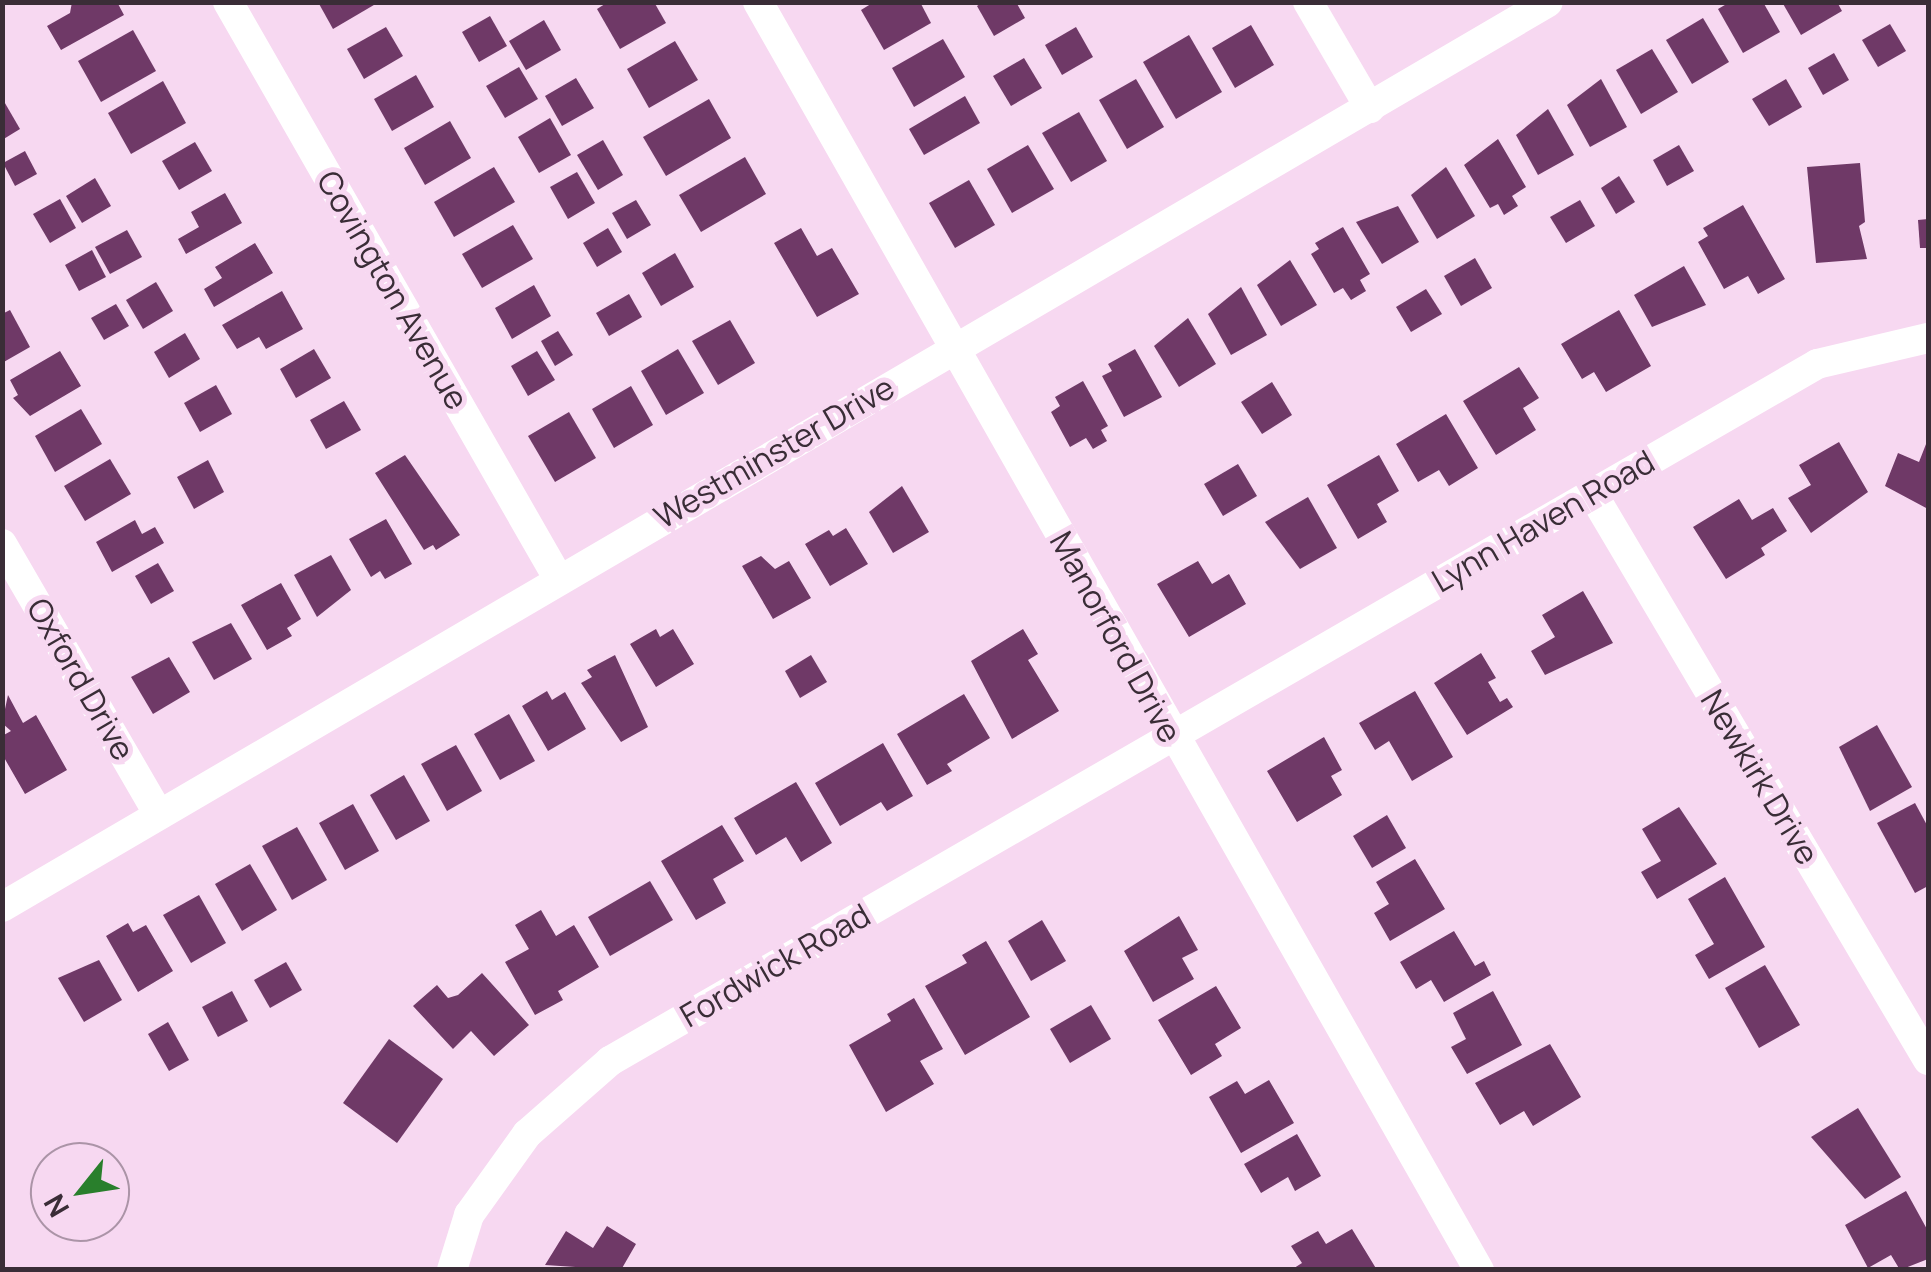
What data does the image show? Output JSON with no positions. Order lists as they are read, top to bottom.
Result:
{
  "streets": {
    "street": [
      "Covington Avenue",
      "Westminster Drive",
      "Lynn Haven Road",
      "Manorford Drive",
      "Oxford Drive",
      "Newkirk Drive",
      "Fordwick Road"
    ]
  },
  "crossings": [
    ["Covington Avenue", "Westminster Drive"],
    ["Westminster Drive", "Manorford Drive"],
    ["Westminster Drive", "Oxford Drive"],
    ["Lynn Haven Road", "Manorford Drive"],
    ["Lynn Haven Road", "Newkirk Drive"],
    ["Lynn Haven Road", "Fordwick Road"],
    ["Manorford Drive", "Fordwick Road"]
  ],
  "north": "bottom left"
}
